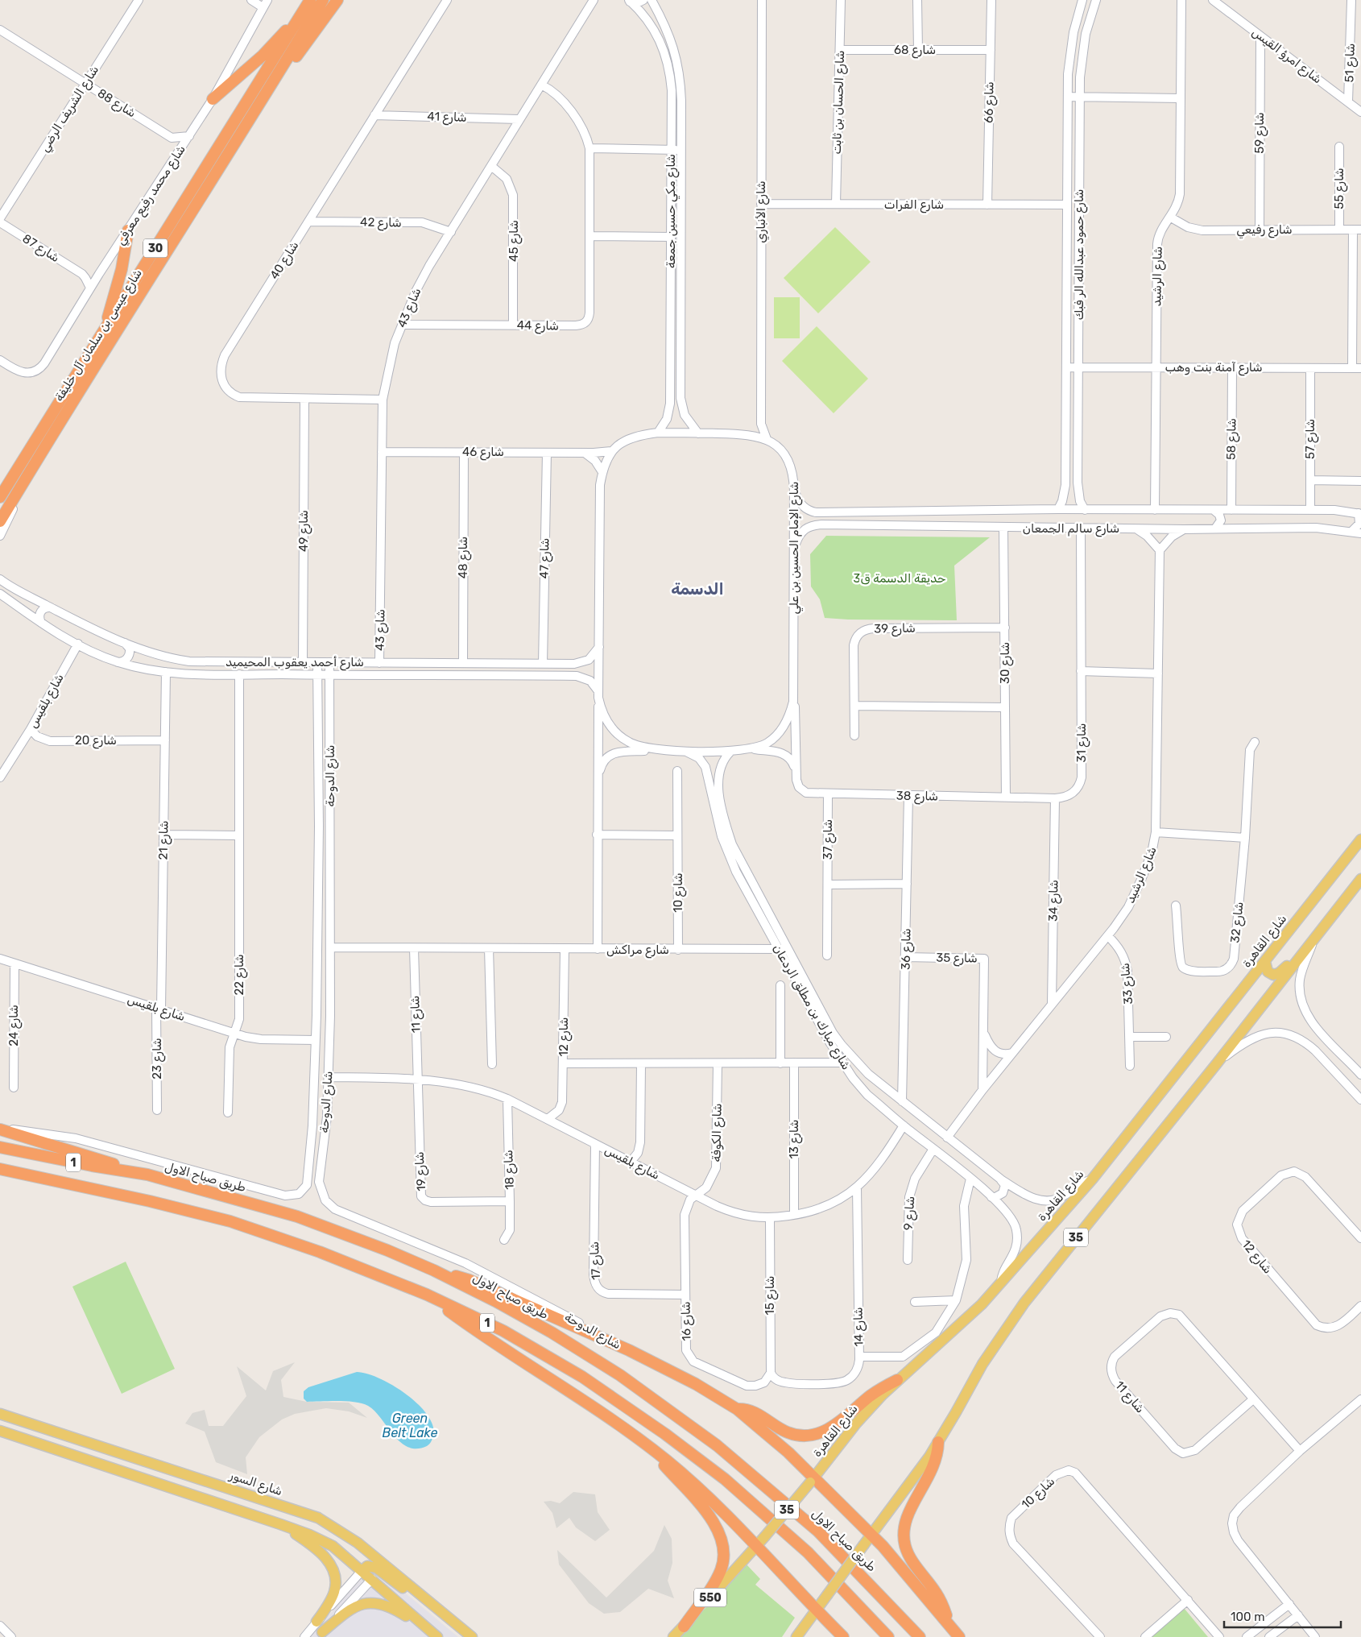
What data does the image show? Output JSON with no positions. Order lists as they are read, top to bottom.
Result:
{
  "streets": {
    "highway": [
      "30",
      "شارع عيسى بن سلمان آل خليفة",
      "1",
      "طريق صباح الاول"
    ],
    "main road": [
      "شارع القاهرة",
      "35",
      "شارع السور",
      "550"
    ],
    "street": [
      "شارع 68",
      "شارع امرؤ القيس",
      "شارع 51",
      "شارع الحسان بن ثابت",
      "شارع 66",
      "شارع 88",
      "شارع الشريف الرضي",
      "شارع 41",
      "شارع 59",
      "شارع 55",
      "شارع محمد رفيع معرفي",
      "شارع الفرات",
      "شارع مكي حسين جمعة",
      "شارع الأنباري",
      "شارع 42",
      "شارع رفيعي",
      "شارع 45",
      "شارع 87",
      "شارع حمود عبدالله الر فبك",
      "شارع 40",
      "شارع الرشيد",
      "شارع 43",
      "شارع 44",
      "شارع آمنة بنت وهب",
      "شارع 58",
      "شارع 57",
      "شارع 46",
      "شارع سالم الجمعان",
      "شارع 49",
      "شارع الإمام الحسين بن علي",
      "شارع 48",
      "شارع 47",
      "شارع 39",
      "شارع أحمد يعقوب المحيميد",
      "شارع 30",
      "شارع بلقيس",
      "شارع 20",
      "شارع 31",
      "شارع الدوحة",
      "شارع 38",
      "شارع 37",
      "شارع 21",
      "شارع 10",
      "شارع 34",
      "شارع 32",
      "شارع 36",
      "شارع مراكش",
      "شارع 35",
      "شارع 22",
      "شارع 33",
      "شارع مبارك بن مطلق الردعان",
      "شارع 11",
      "شارع 24",
      "شارع 12",
      "شارع 23",
      "شارع الكوفة",
      "شارع 13",
      "شارع 18",
      "شارع 19",
      "شارع 9",
      "شارع 17",
      "شارع 15",
      "شارع 16",
      "شارع 14"
    ]
  },
  "crossings": [
    ["شارع 68", "شارع الحسان بن ثابت"],
    ["شارع 68", "شارع 66"],
    ["شارع امرؤ القيس", "شارع 51"],
    ["شارع امرؤ القيس", "شارع 59"],
    ["شارع الحسان بن ثابت", "شارع الفرات"],
    ["شارع 66", "شارع الفرات"],
    ["شارع 88", "شارع الشريف الرضي"],
    ["شارع 41", "شارع 40"],
    ["شارع 41", "شارع 43"],
    ["شارع 59", "شارع رفيعي"],
    ["شارع 55", "شارع رفيعي"],
    ["شارع محمد رفيع معرفي", "شارع 87"],
    ["شارع الفرات", "شارع الأنباري"],
    ["شارع الفرات", "شارع حمود عبدالله الر فبك"],
    ["شارع مكي حسين جمعة", "شارع الإمام الحسين بن علي"],
    ["شارع الأنباري", "شارع الإمام الحسين بن علي"],
    ["شارع 42", "شارع 40"],
    ["شارع 42", "شارع 43"],
    ["شارع رفيعي", "شارع الرشيد"],
    ["شارع 45", "شارع 43"],
    ["شارع 45", "شارع 44"],
    ["شارع حمود عبدالله الر فبك", "شارع آمنة بنت وهب"],
    ["شارع حمود عبدالله الر فبك", "شارع سالم الجمعان"],
    ["شارع 40", "شارع 43"],
    ["شارع 40", "شارع 49"],
    ["شارع الرشيد", "شارع آمنة بنت وهب"],
    ["شارع الرشيد", "شارع سالم الجمعان"],
    ["شارع الرشيد", "شارع 34"],
    ["شارع الرشيد", "شارع 35"],
    ["شارع الرشيد", "شارع 33"],
    ["شارع الرشيد", "شارع مبارك بن مطلق الردعان"],
    ["شارع 43", "شارع 44"],
    ["شارع 43", "شارع 46"],
    ["شارع 43", "شارع أحمد يعقوب المحيميد"],
    ["شارع آمنة بنت وهب", "شارع 58"],
    ["شارع آمنة بنت وهب", "شارع 57"],
    ["شارع 58", "شارع سالم الجمعان"],
    ["شارع 57", "شارع سالم الجمعان"],
    ["شارع 46", "شارع الإمام الحسين بن علي"],
    ["شارع 46", "شارع 48"],
    ["شارع 46", "شارع 47"],
    ["شارع سالم الجمعان", "شارع الإمام الحسين بن علي"],
    ["شارع سالم الجمعان", "شارع 30"],
    ["شارع سالم الجمعان", "شارع 31"],
    ["شارع 49", "شارع أحمد يعقوب المحيميد"],
    ["شارع الإمام الحسين بن علي", "شارع أحمد يعقوب المحيميد"],
    ["شارع الإمام الحسين بن علي", "شارع 38"],
    ["شارع الإمام الحسين بن علي", "شارع مبارك بن مطلق الردعان"],
    ["شارع 48", "شارع أحمد يعقوب المحيميد"],
    ["شارع 47", "شارع أحمد يعقوب المحيميد"],
    ["شارع 39", "شارع 30"],
    ["شارع أحمد يعقوب المحيميد", "شارع بلقيس"],
    ["شارع أحمد يعقوب المحيميد", "شارع الدوحة"],
    ["شارع أحمد يعقوب المحيميد", "شارع 21"],
    ["شارع أحمد يعقوب المحيميد", "شارع 22"],
    ["شارع 30", "شارع 38"],
    ["شارع بلقيس", "شارع 20"],
    ["شارع بلقيس", "شارع الدوحة"],
    ["شارع بلقيس", "شارع 21"],
    ["شارع بلقيس", "شارع 22"],
    ["شارع بلقيس", "شارع مبارك بن مطلق الردعان"],
    ["شارع بلقيس", "شارع 11"],
    ["شارع بلقيس", "شارع 24"],
    ["شارع بلقيس", "شارع 12"],
    ["شارع بلقيس", "شارع 23"],
    ["شارع بلقيس", "شارع الكوفة"],
    ["شارع بلقيس", "شارع 13"],
    ["شارع بلقيس", "شارع 18"],
    ["شارع بلقيس", "شارع 19"],
    ["شارع بلقيس", "شارع 17"],
    ["شارع بلقيس", "شارع 15"],
    ["شارع بلقيس", "شارع 16"],
    ["شارع بلقيس", "شارع 14"],
    ["شارع 20", "شارع 21"],
    ["شارع 31", "شارع 38"],
    ["شارع 31", "شارع 34"],
    ["شارع الدوحة", "شارع مراكش"],
    ["شارع 38", "شارع 37"],
    ["شارع 38", "شارع 34"],
    ["شارع 38", "شارع 36"],
    ["شارع 21", "شارع 23"],
    ["شارع 10", "شارع مراكش"],
    ["شارع القاهرة", "شارع مبارك بن مطلق الردعان"],
    ["شارع القاهرة", "550"],
    ["شارع 36", "شارع 35"],
    ["شارع 36", "شارع مبارك بن مطلق الردعان"],
    ["شارع مراكش", "شارع مبارك بن مطلق الردعان"],
    ["شارع مراكش", "شارع 11"],
    ["شارع مراكش", "شارع 12"],
    ["شارع مبارك بن مطلق الردعان", "شارع 9"],
    ["شارع 11", "شارع 19"],
    ["شارع الكوفة", "شارع 16"],
    ["شارع 18", "شارع 19"],
    ["شارع 17", "شارع 16"],
    ["شارع 15", "شارع 16"],
    ["شارع 15", "شارع 14"],
    ["شارع 16", "شارع 14"]
  ],
  "districts": ["الدسمة"],
  "water": ["Green Belt Lake"],
  "parks": ["حديقة الدسمة ق3"],
  "scale_bar": "100 m"
}
